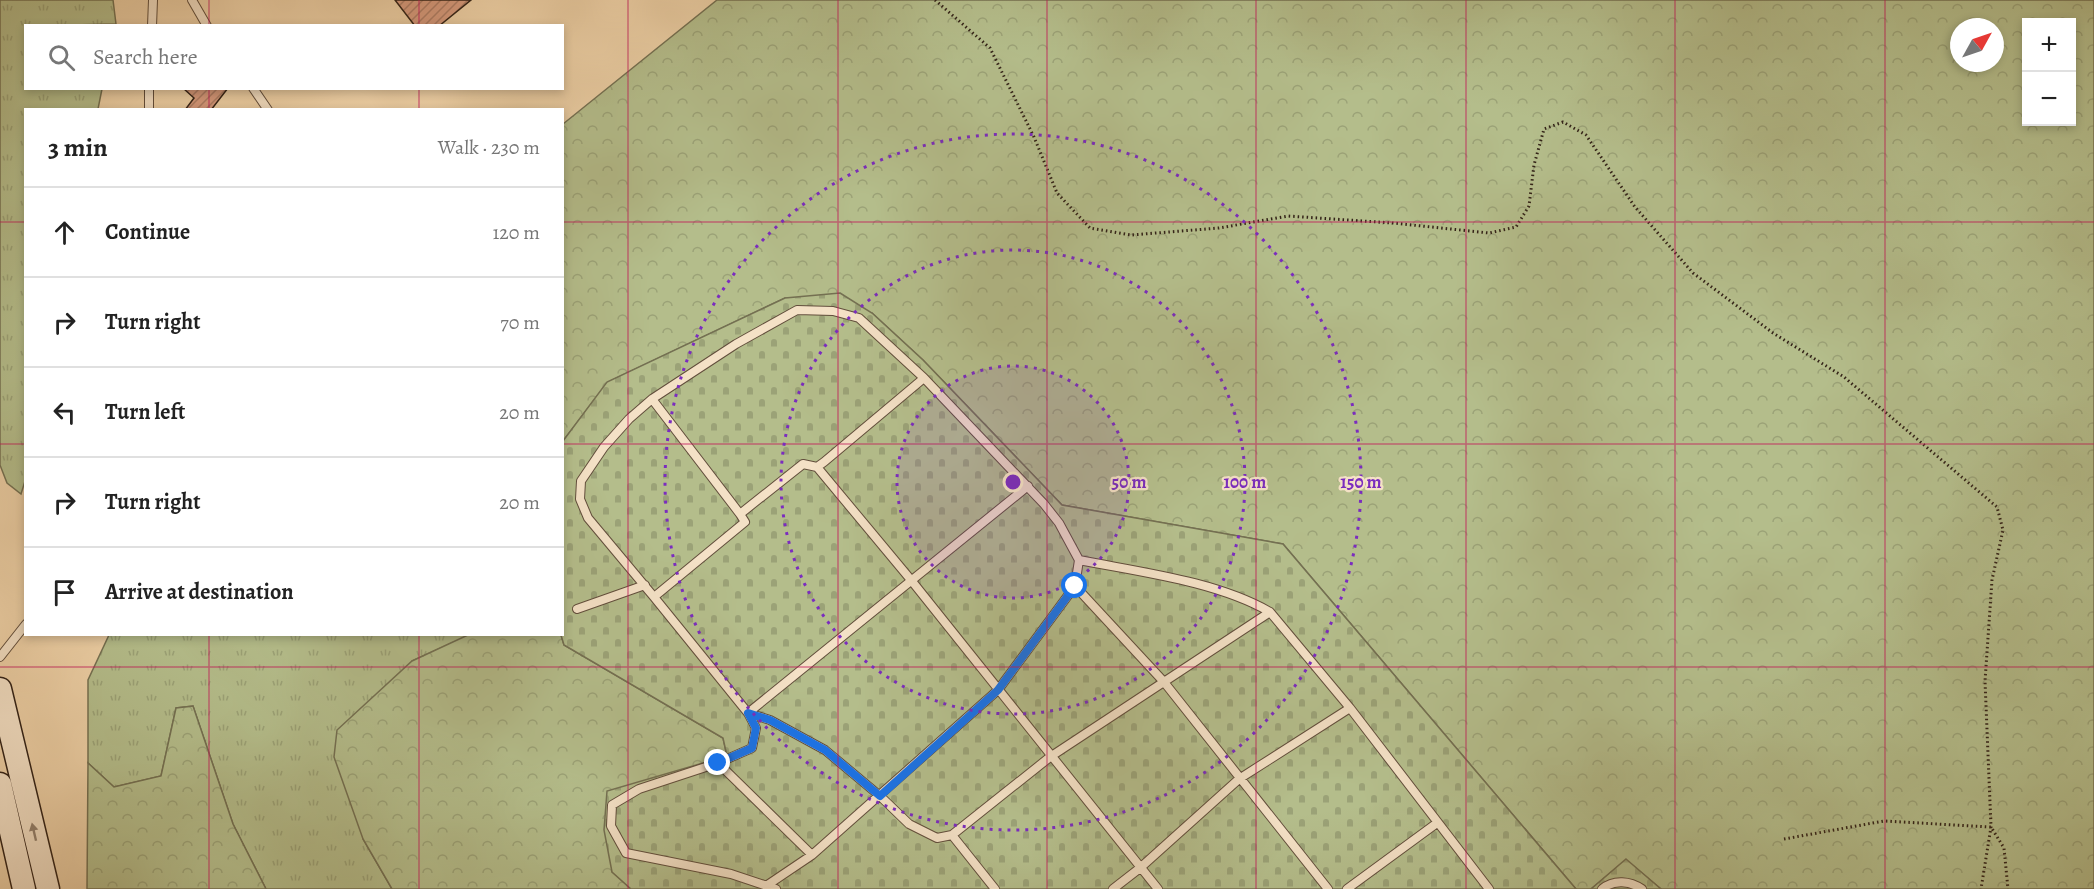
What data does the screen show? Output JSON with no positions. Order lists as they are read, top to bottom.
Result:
{
  "north": "top right",
  "page": {
    "map_buttons": ["+", "−"],
    "search": "Search here",
    "heading": ["3 min", "Walk · 230 m"],
    "list": [
      ["Continue", "120 m"],
      ["Turn right", "70 m"],
      ["Turn left", "20 m"],
      ["Turn right", "20 m"],
      "Arrive at destination"
    ]
  },
  "rings": ["50 m", "100 m", "150 m"]
}
